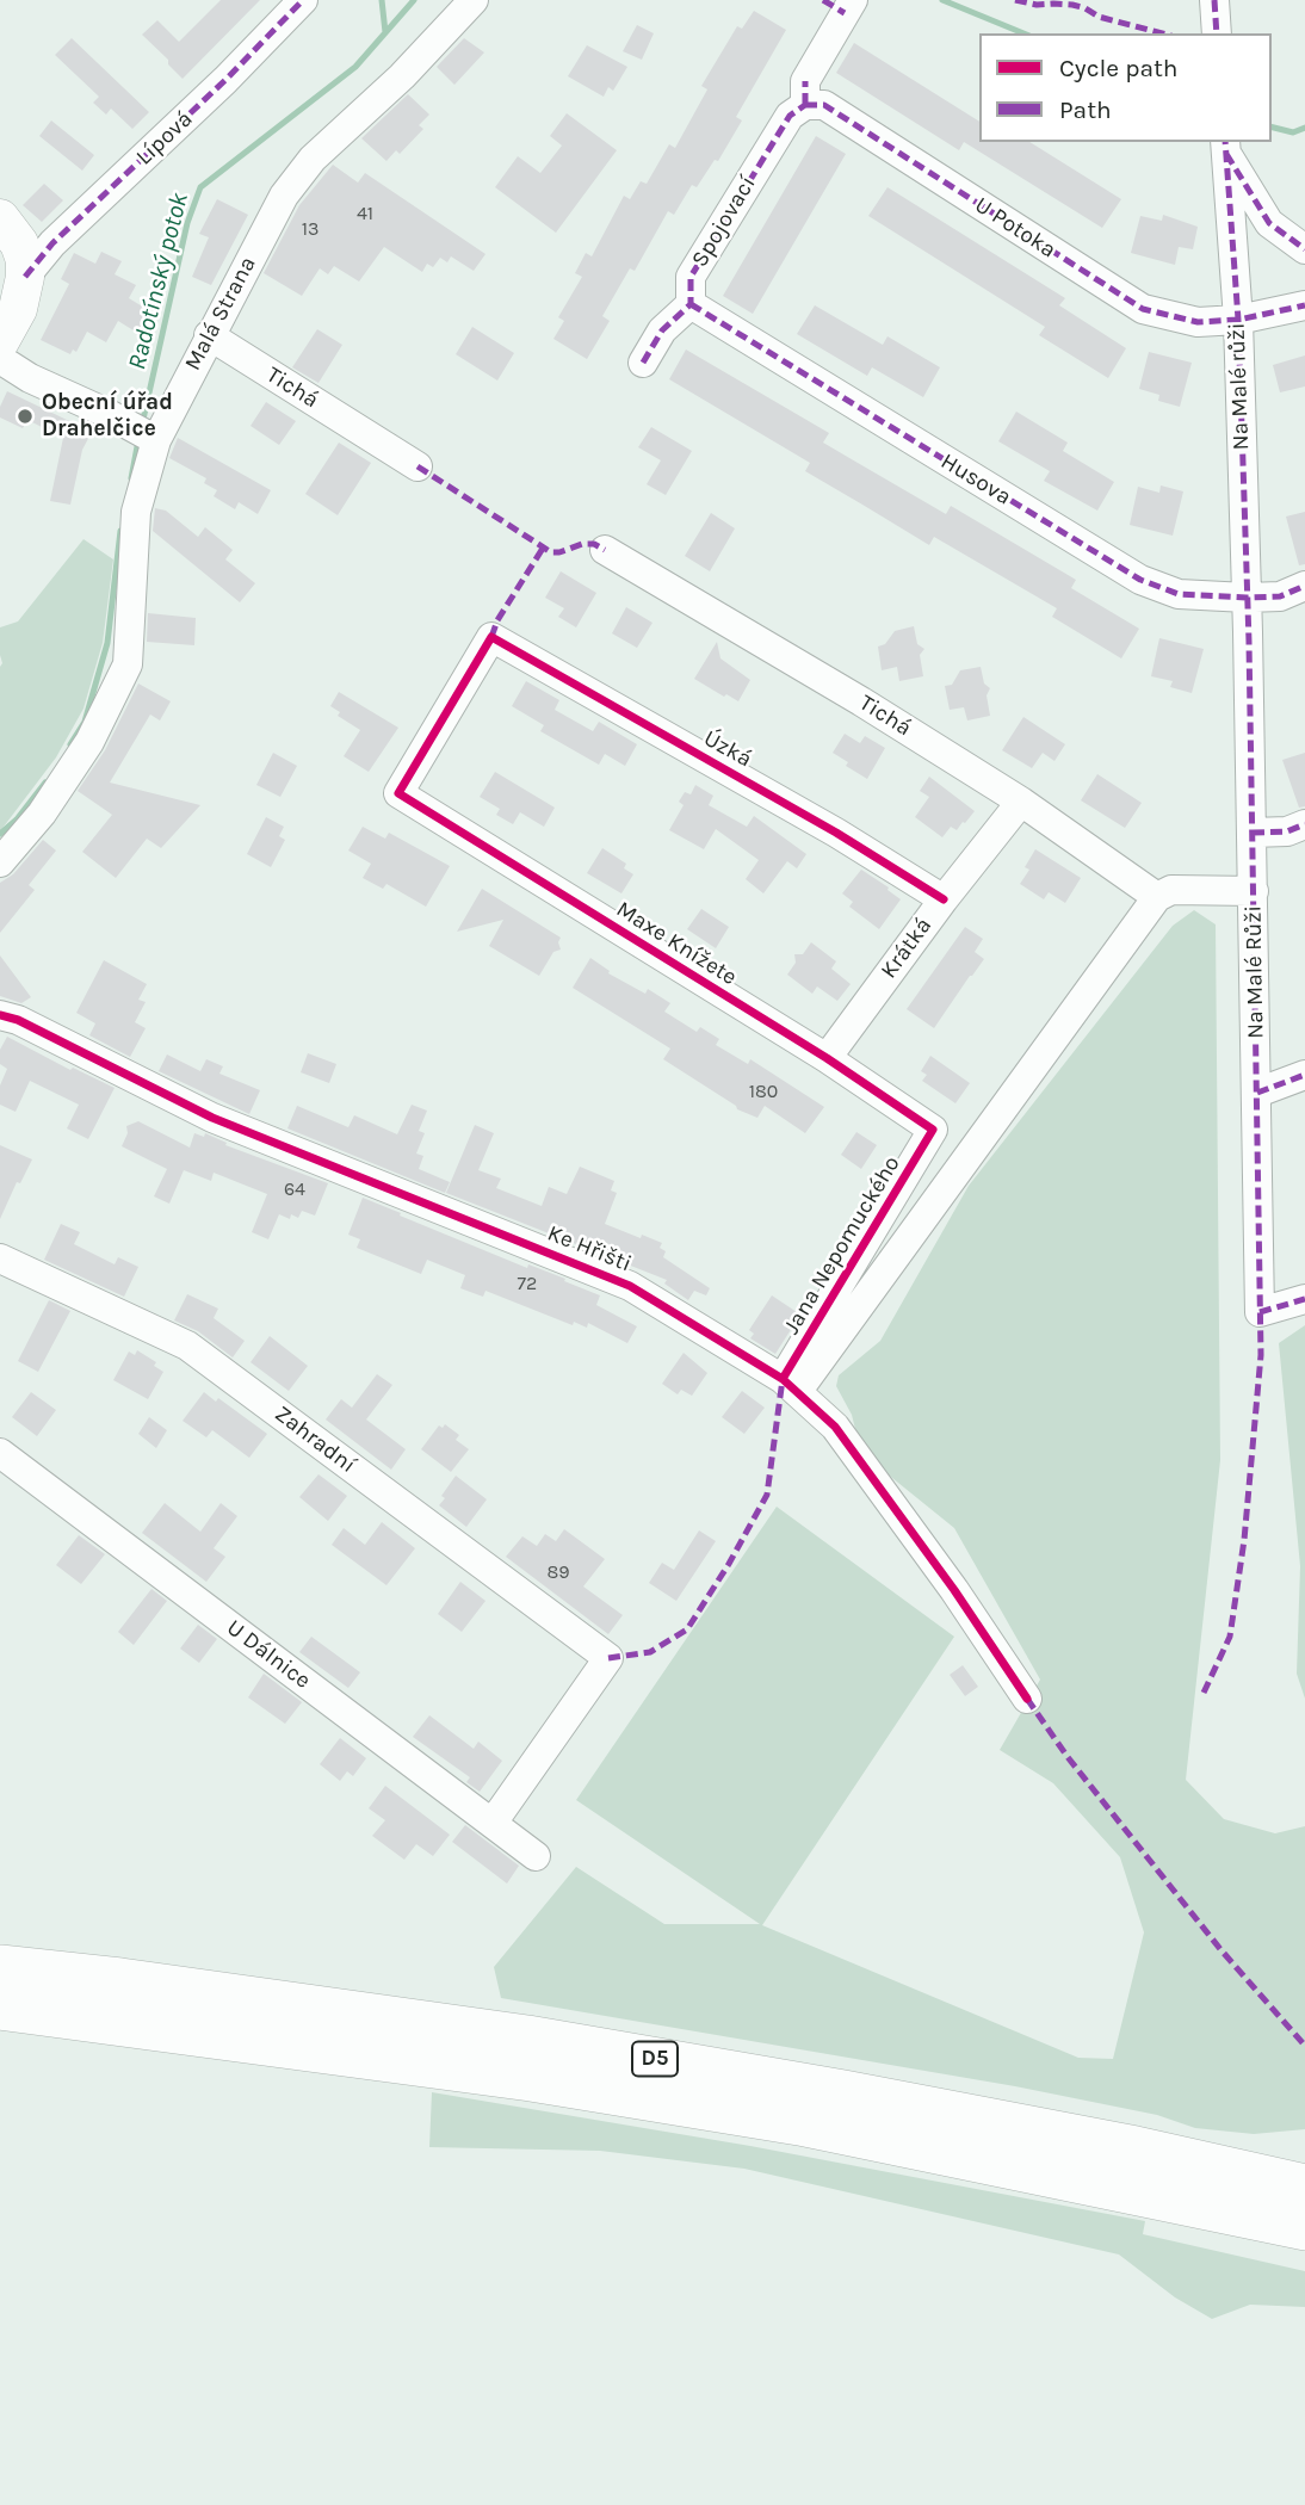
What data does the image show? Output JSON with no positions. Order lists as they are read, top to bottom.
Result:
{
  "streets": {
    "highway": ["D5"],
    "street": [
      "Lípová",
      "Spojovací",
      "U Potoka",
      "Malá Strana",
      "Na Malé růži",
      "Tichá",
      "Husova",
      "Úzká",
      "Maxe Knížete",
      "Krátká",
      "Na Malé Růži",
      "Jana Nepomuckého",
      "Ke Hřišti",
      "Zahradní",
      "U Dálnice"
    ]
  },
  "crossings": [
    ["Spojovací", "U Potoka"],
    ["Spojovací", "Husova"],
    ["U Potoka", "Na Malé růži"],
    ["Malá Strana", "Tichá"],
    ["Na Malé růži", "Husova"],
    ["Na Malé růži", "Na Malé Růži"],
    ["Tichá", "Krátká"],
    ["Tichá", "Jana Nepomuckého"],
    ["Úzká", "Maxe Knížete"],
    ["Úzká", "Krátká"],
    ["Maxe Knížete", "Krátká"],
    ["Maxe Knížete", "Jana Nepomuckého"],
    ["Jana Nepomuckého", "Ke Hřišti"],
    ["Zahradní", "U Dálnice"]
  ],
  "water": ["Radotínský potok"],
  "places": ["Obecní úřad Drahelčice"],
  "house_numbers": [
    "41",
    "13",
    "180",
    "64",
    "72",
    "89"
  ],
  "legend": ["Cycle path", "Path"]
}
